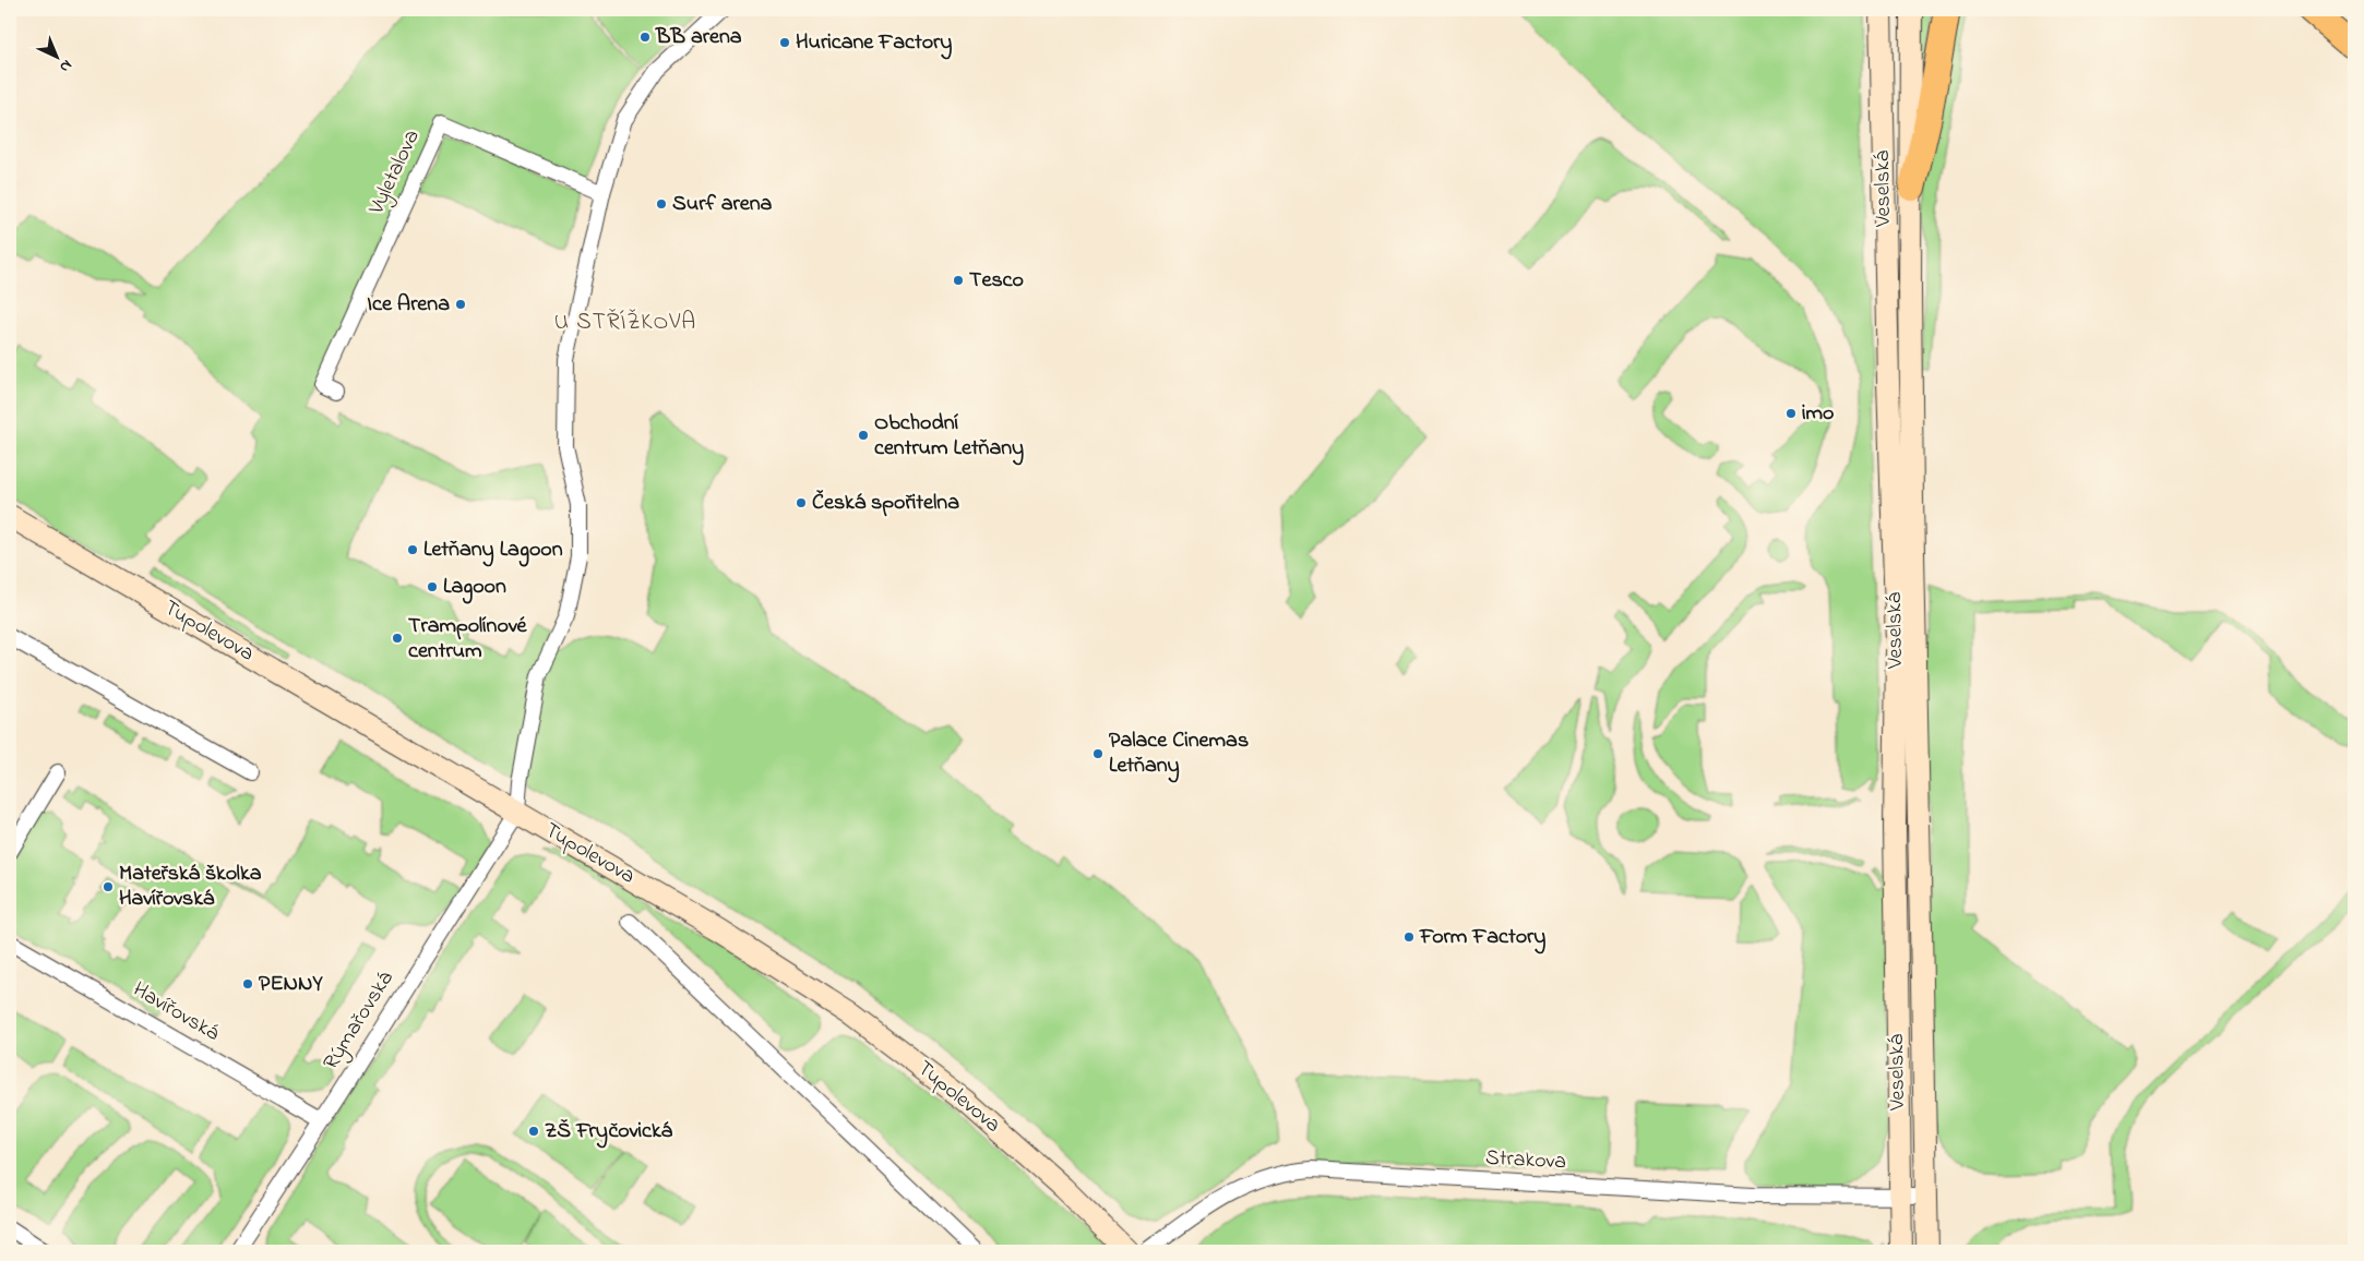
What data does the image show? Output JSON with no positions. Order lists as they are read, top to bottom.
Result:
{
  "streets": {
    "main road": ["Veselská", "Tupolevova"],
    "street": [
      "Vyletalova",
      "Havířovská",
      "Rýmařovská",
      "Strakova"
    ]
  },
  "crossings": [
    ["Veselská", "Strakova"],
    ["Tupolevova", "Rýmařovská"],
    ["Havířovská", "Rýmařovská"]
  ],
  "districts": ["U STŘÍŽKOVA"],
  "places": [
    "BB arena",
    "Huricane Factory",
    "Surf arena",
    "Tesco",
    "Ice Arena",
    "imo",
    "Obchodní centrum Letňany",
    "Česká spořitelna",
    "Letňany Lagoon",
    "Lagoon",
    "Trampolínové centrum",
    "Palace Cinemas Letňany",
    "Mateřská školka Havířovská",
    "Form Factory",
    "PENNY",
    "ZŠ Fryčovická"
  ],
  "north": "bottom right"
}
